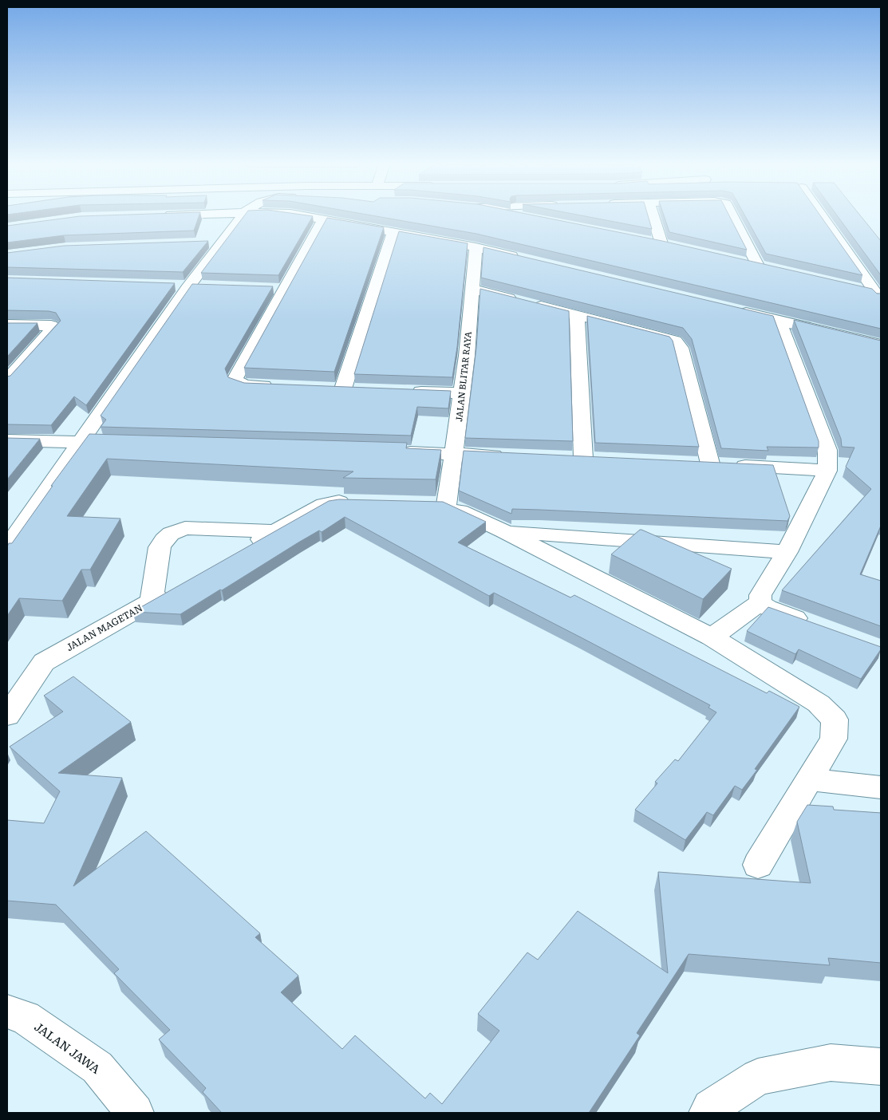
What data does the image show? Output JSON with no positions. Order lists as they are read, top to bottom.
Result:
{
  "streets": {
    "street": ["JALAN BLITAR RAYA", "JALAN MAGETAN", "JALAN JAWA"]
  }
}
